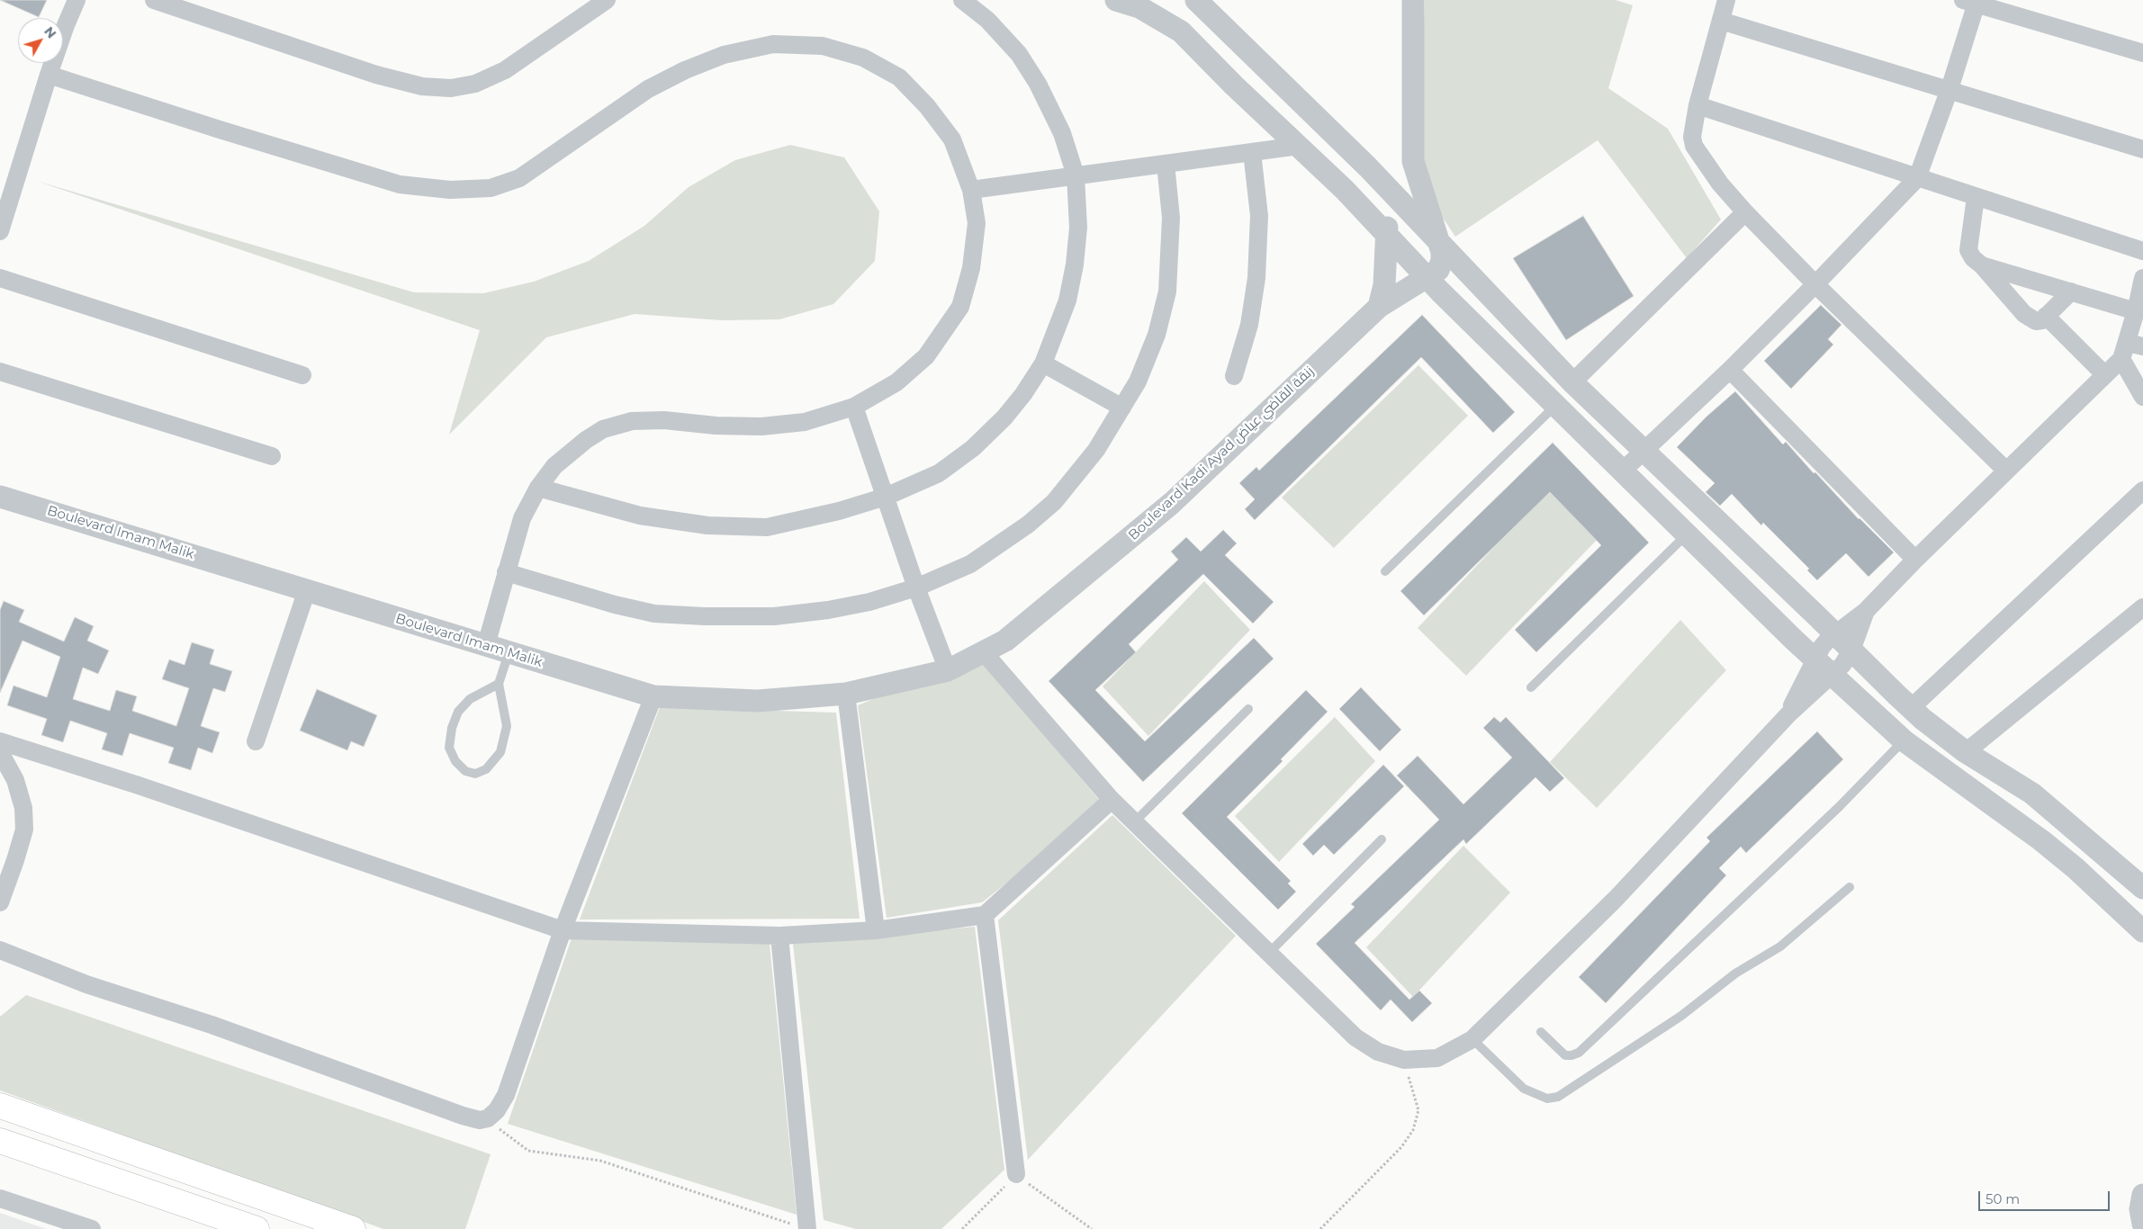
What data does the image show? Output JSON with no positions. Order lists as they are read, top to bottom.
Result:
{
  "streets": {
    "street": ["Boulevard Kadi Ayad زنقة القاضي عياض", "Boulevard Imam Malik"]
  },
  "crossings": [
    ["Boulevard Kadi Ayad زنقة القاضي عياض", "Boulevard Imam Malik"]
  ],
  "scale_bar": "50 m",
  "north": "top right"
}
